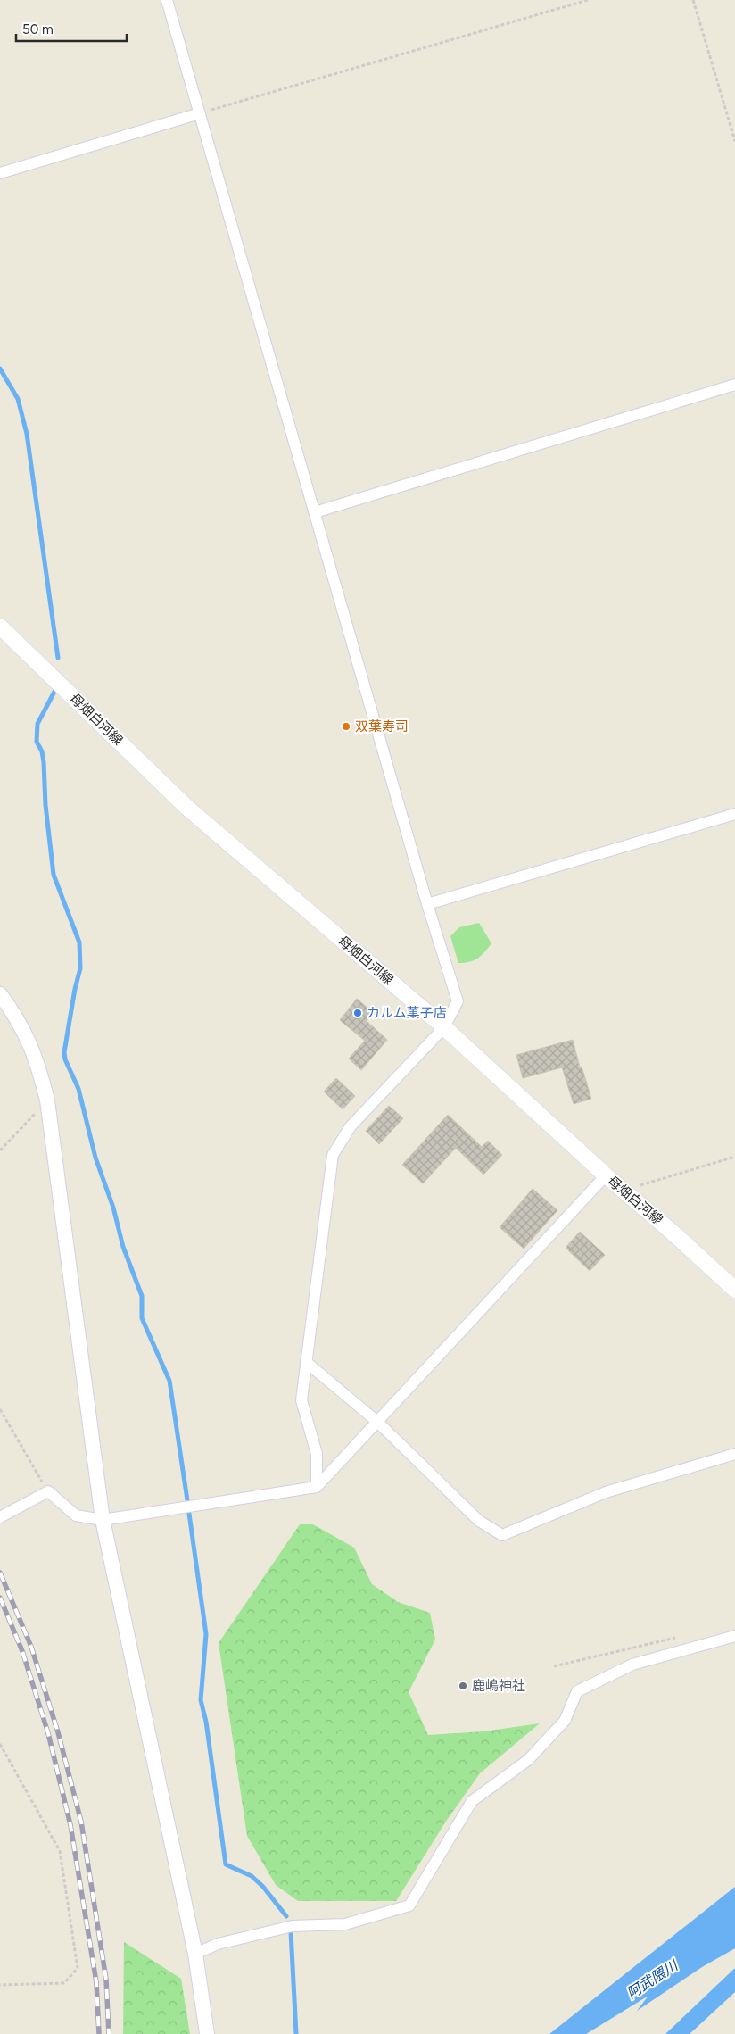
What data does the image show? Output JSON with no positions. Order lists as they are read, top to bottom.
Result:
{
  "streets": {
    "main road": ["母畑白河線"]
  },
  "water": ["阿武隈川"],
  "places": ["双葉寿司", "カルム菓子店", "鹿嶋神社"],
  "scale_bar": "50 m"
}
